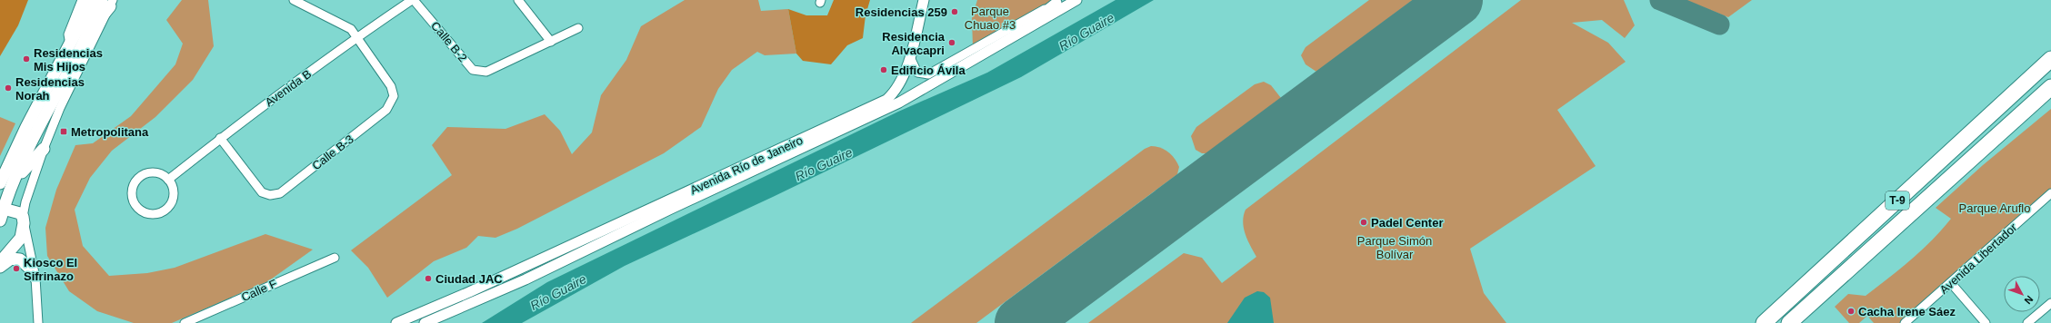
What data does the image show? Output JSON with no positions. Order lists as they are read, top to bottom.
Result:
{
  "streets": {
    "highway": ["T-9"],
    "street": [
      "Calle B-2",
      "Avenida B",
      "Calle B-3",
      "Avenida Río de Janeiro",
      "Avenida Libertador",
      "Calle F"
    ]
  },
  "crossings": [
    ["Calle B-2", "Avenida B"],
    ["Avenida B", "Calle B-3"]
  ],
  "water": ["Río Guaire"],
  "parks": ["Parque Chuao #3", "Parque Aruflo", "Parque Simón Bolívar"],
  "places": {
    "other": [
      "Residencias 259",
      "Residencia Alvacapri",
      "Residencias Mis Hijos",
      "Edificio Ávila",
      "Residencias Norah",
      "Padel Center",
      "Kiosco El Sifrinazo",
      "Ciudad JAC",
      "Cacha Irene Sáez"
    ],
    "transit": ["Metropolitana"]
  },
  "north": "bottom right"
}
